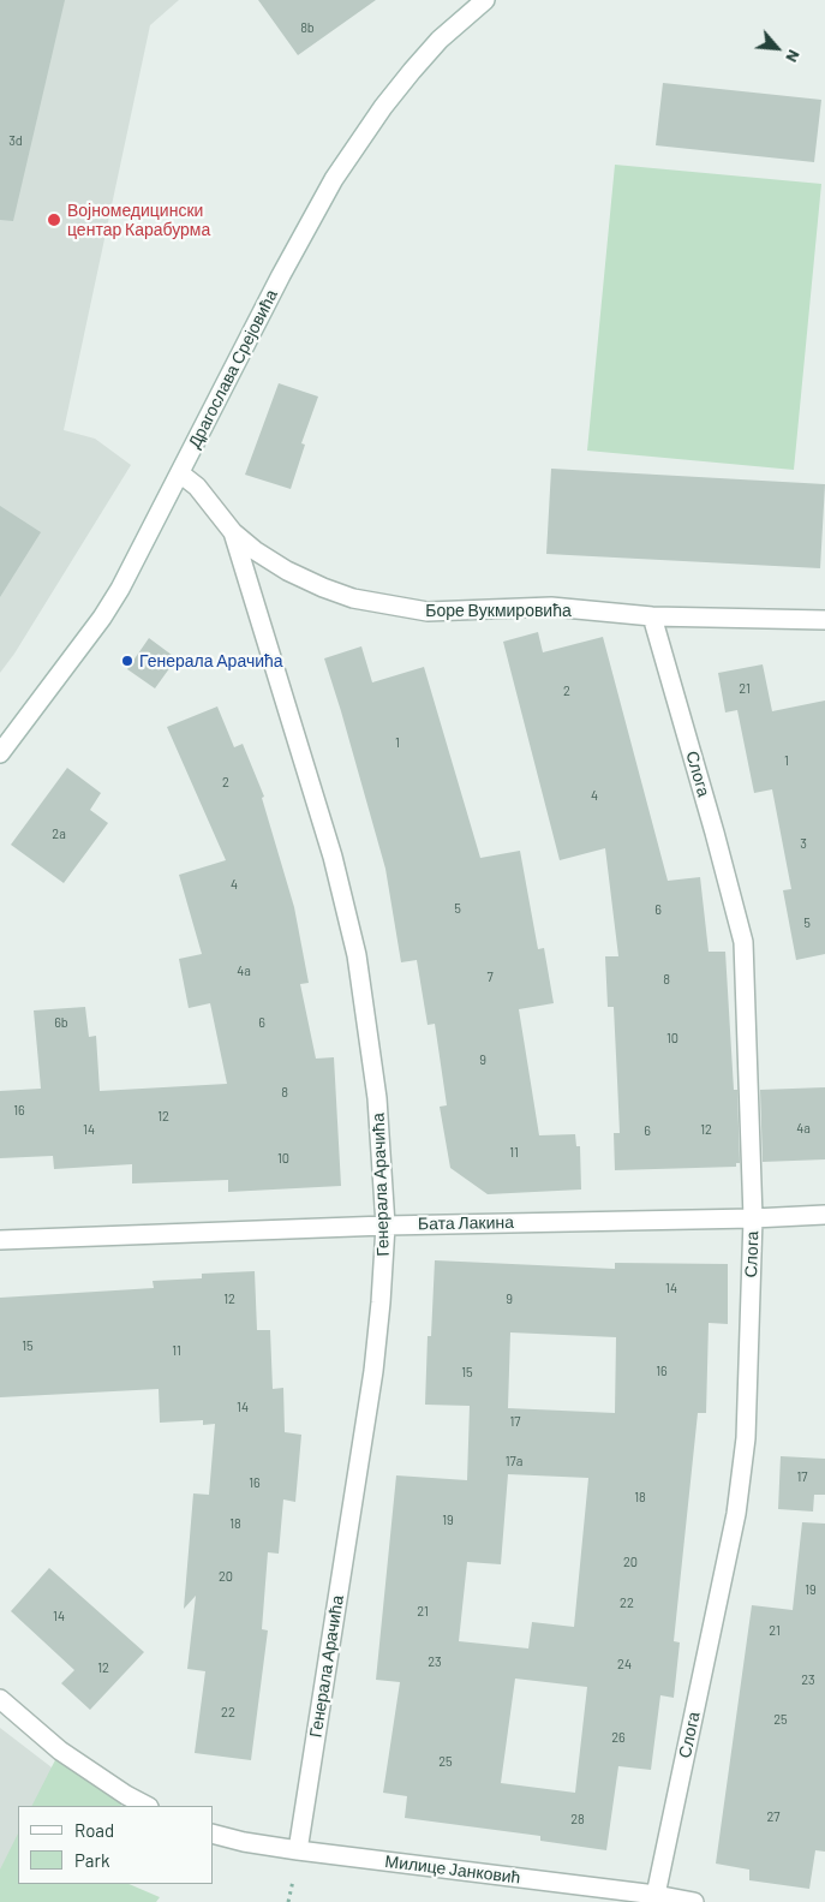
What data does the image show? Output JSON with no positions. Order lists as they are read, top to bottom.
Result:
{
  "streets": {
    "street": [
      "Драгослава Срејовића",
      "Боре Вукмировића",
      "Слога",
      "Генерала Арачића",
      "Бата Лакина",
      "Милице Јанковић"
    ]
  },
  "crossings": [
    ["Драгослава Срејовића", "Боре Вукмировића"],
    ["Боре Вукмировића", "Слога"],
    ["Боре Вукмировића", "Генерала Арачића"],
    ["Слога", "Бата Лакина"],
    ["Слога", "Милице Јанковић"],
    ["Генерала Арачића", "Бата Лакина"],
    ["Генерала Арачића", "Милице Јанковић"]
  ],
  "places": ["Војномедицински центар Карабурма", "Генерала Арачића"],
  "house_numbers": [
    "8b",
    "3d",
    "21",
    "2",
    "1",
    "1",
    "2",
    "4",
    "2a",
    "3",
    "4",
    "5",
    "6",
    "5",
    "4a",
    "7",
    "8",
    "6b",
    "6",
    "10",
    "9",
    "8",
    "16",
    "12",
    "4a",
    "14",
    "12",
    "6",
    "11",
    "10",
    "14",
    "12",
    "9",
    "15",
    "11",
    "16",
    "15",
    "14",
    "17",
    "17a",
    "17",
    "16",
    "18",
    "19",
    "18",
    "20",
    "20",
    "19",
    "22",
    "21",
    "14",
    "21",
    "23",
    "24",
    "12",
    "23",
    "22",
    "25",
    "26",
    "25",
    "27",
    "28"
  ],
  "legend": ["Road", "Park"],
  "north": "bottom right"
}
